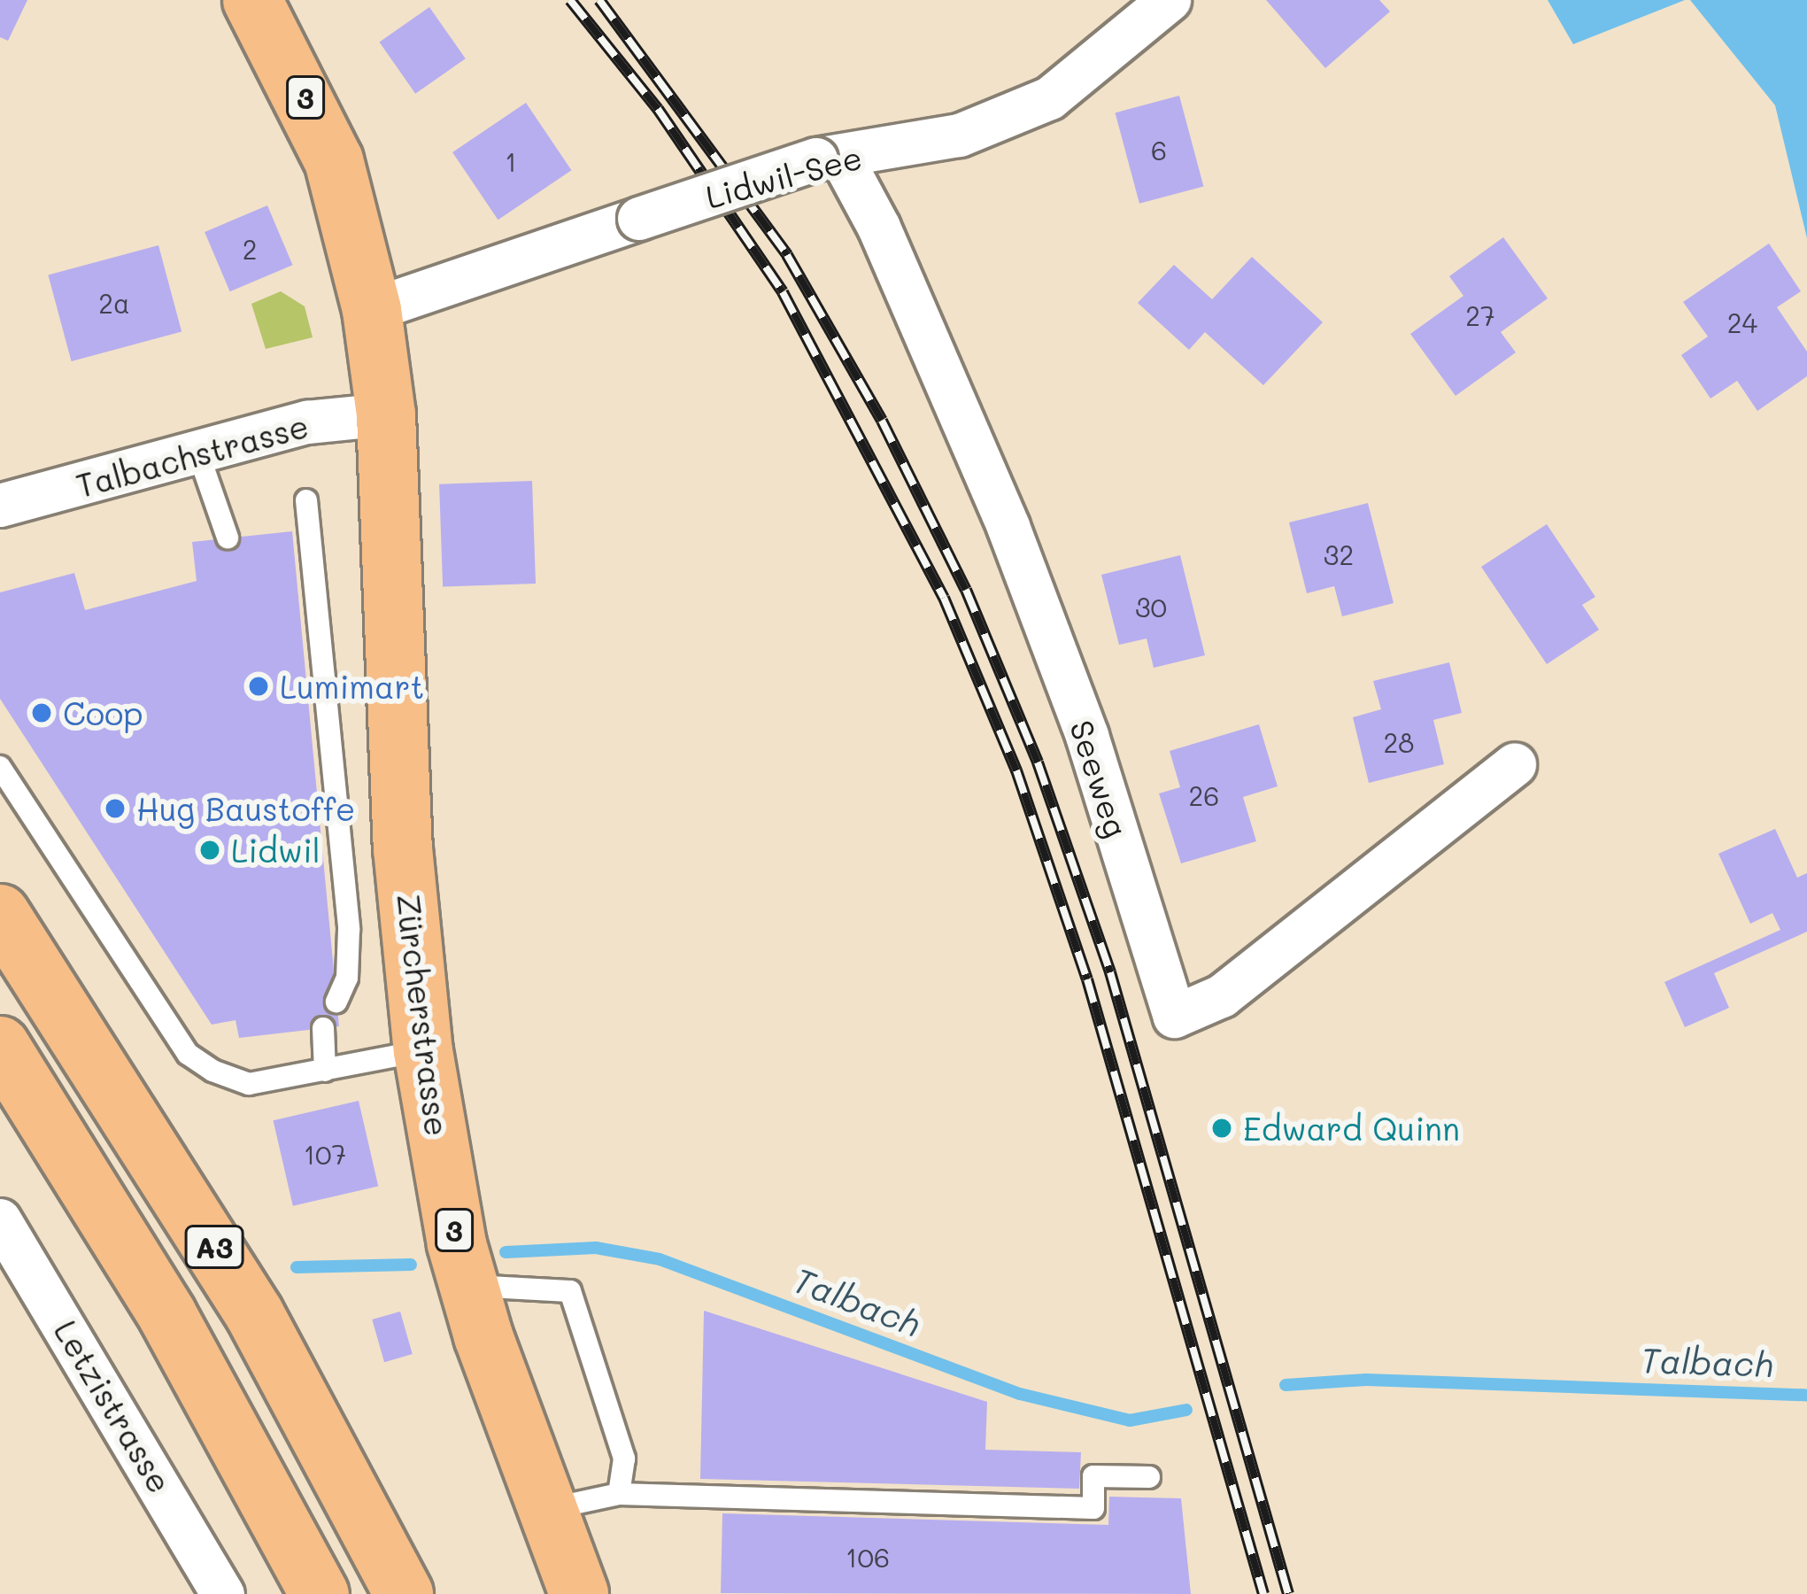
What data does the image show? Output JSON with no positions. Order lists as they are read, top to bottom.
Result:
{
  "streets": {
    "main road": ["3", "Zürcherstrasse", "A3"],
    "street": [
      "Lidwil-See",
      "Talbachstrasse",
      "Seeweg",
      "Letzistrasse"
    ]
  },
  "crossings": [
    ["3", "Lidwil-See"],
    ["3", "Talbachstrasse"],
    ["3", "Zürcherstrasse"],
    ["Lidwil-See", "Seeweg"],
    ["Talbachstrasse", "Zürcherstrasse"]
  ],
  "water": ["Talbach"],
  "places": [
    "Lumimart",
    "Coop",
    "Hug Baustoffe",
    "Lidwil",
    "Edward Quinn"
  ],
  "house_numbers": [
    "6",
    "1",
    "2",
    "2a",
    "27",
    "24",
    "32",
    "30",
    "28",
    "26",
    "107",
    "106"
  ]
}
